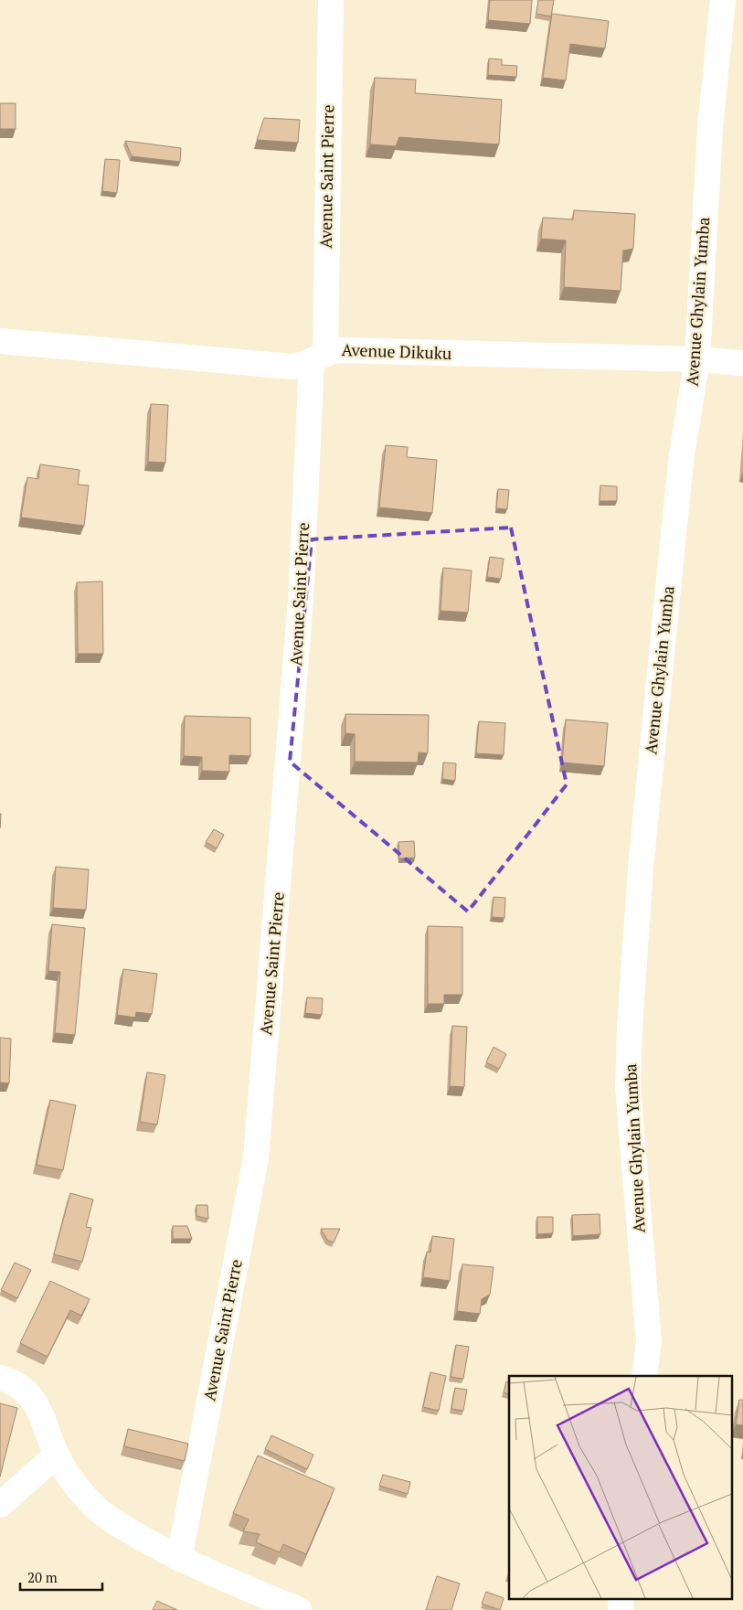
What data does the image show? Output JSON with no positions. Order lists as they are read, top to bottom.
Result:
{
  "streets": {
    "street": ["Avenue Saint Pierre", "Avenue Ghylain Yumba", "Avenue Dikuku"]
  },
  "crossings": [
    ["Avenue Saint Pierre", "Avenue Dikuku"],
    ["Avenue Ghylain Yumba", "Avenue Dikuku"]
  ],
  "scale_bar": "20 m"
}
